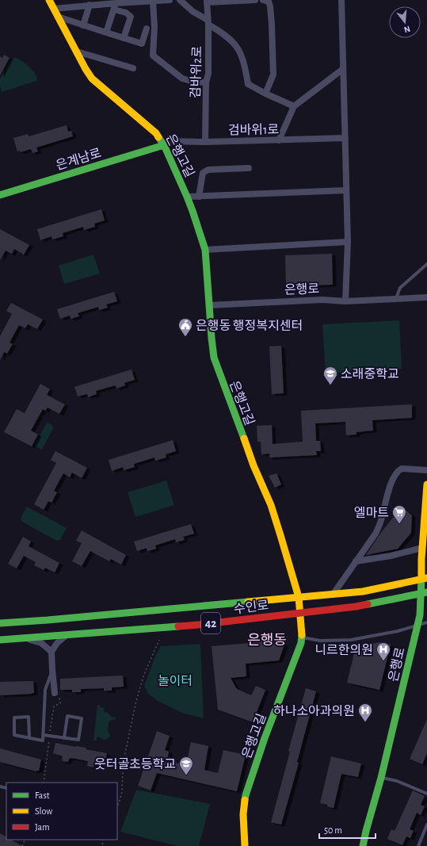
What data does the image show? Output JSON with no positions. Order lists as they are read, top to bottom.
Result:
{
  "streets": {
    "street": [
      "검바위2로",
      "검바위1로",
      "은행고길",
      "은계남로",
      "은행로",
      "수인로",
      "42"
    ]
  },
  "crossings": [
    ["검바위2로", "검바위1로"],
    ["검바위1로", "은행고길"],
    ["검바위1로", "은계남로"],
    ["은행고길", "은계남로"],
    ["은행고길", "은행로"],
    ["은행고길", "수인로"],
    ["은행로", "수인로"]
  ],
  "districts": ["은행동"],
  "parks": ["놀이터"],
  "places": {
    "public building": ["은행동 행정복지센터"],
    "school or university": ["소래중학교", "웃터골초등학교"],
    "supermarket": ["엘마트"],
    "hospital": ["니르한의원", "하나소아과의원"]
  },
  "legend": ["Fast", "Slow", "Jam"],
  "scale_bar": "50 m",
  "north": "bottom"
}
